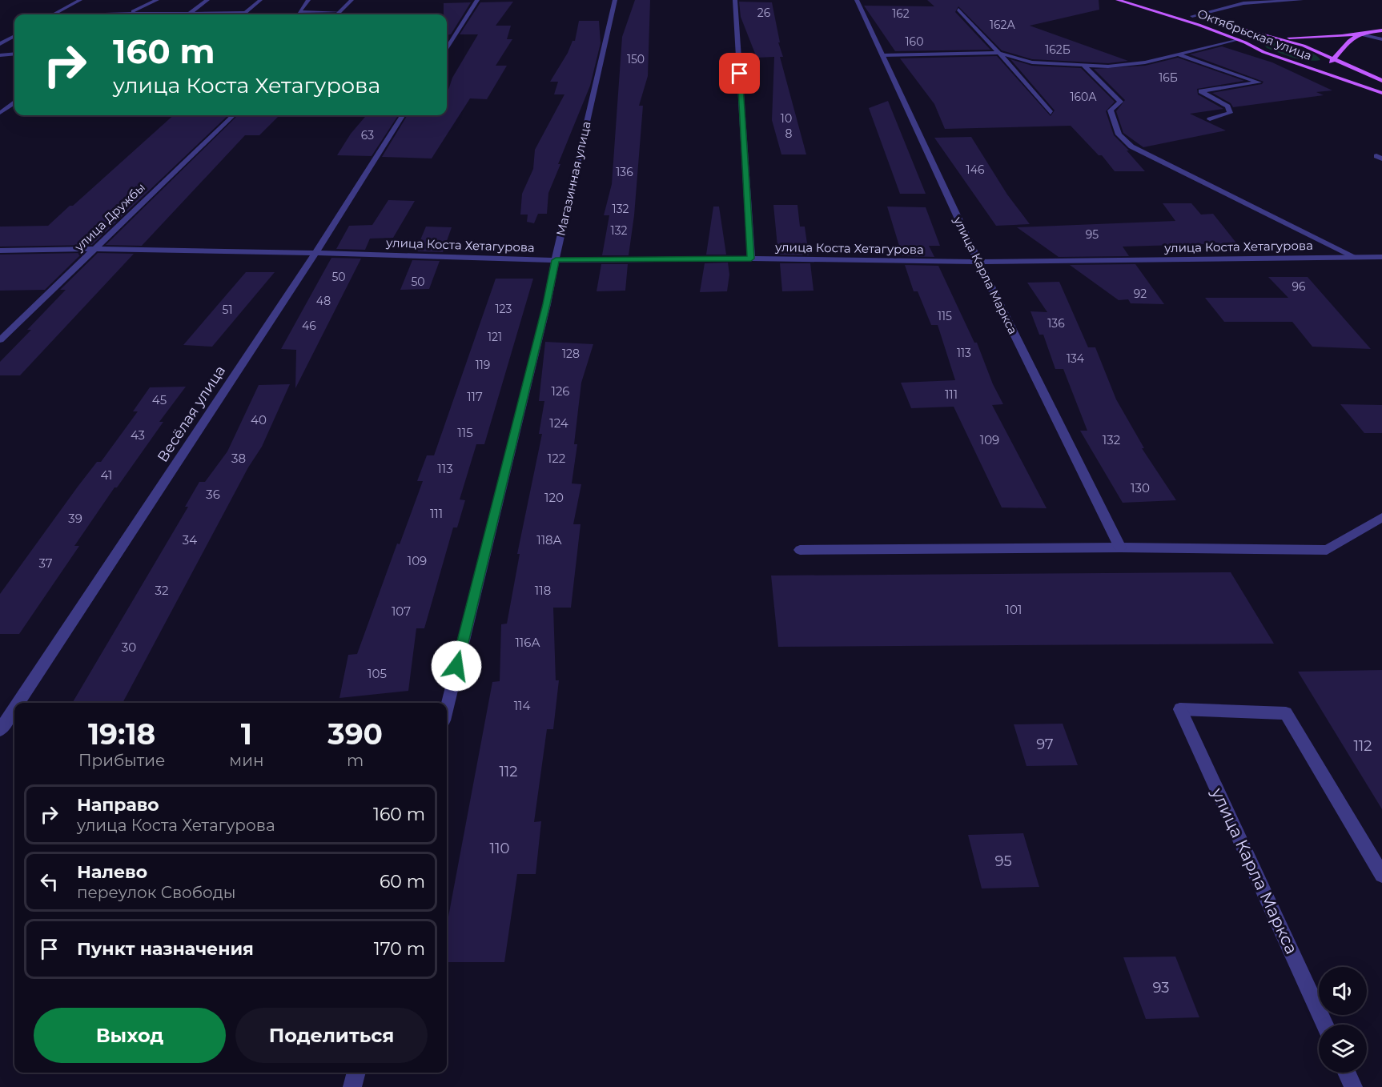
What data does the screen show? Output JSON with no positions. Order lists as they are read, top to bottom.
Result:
{
  "streets": {
    "main road": ["Октябрьская улица"],
    "street": [
      "Магазинная улица",
      "улица Дружбы",
      "улица Коста Хетагурова",
      "улица Карла Маркса",
      "Весёлая улица"
    ]
  },
  "crossings": [
    ["Магазинная улица", "улица Коста Хетагурова"],
    ["улица Дружбы", "улица Коста Хетагурова"],
    ["улица Коста Хетагурова", "улица Карла Маркса"],
    ["улица Коста Хетагурова", "Весёлая улица"]
  ],
  "house_numbers": [
    "26",
    "162",
    "162А",
    "160",
    "162Б",
    "150",
    "16Б",
    "160А",
    "10",
    "8",
    "63",
    "146",
    "136",
    "132",
    "132",
    "95",
    "50",
    "50",
    "96",
    "92",
    "48",
    "123",
    "51",
    "115",
    "136",
    "46",
    "121",
    "113",
    "128",
    "134",
    "119",
    "126",
    "111",
    "117",
    "45",
    "40",
    "124",
    "115",
    "43",
    "109",
    "132",
    "38",
    "122",
    "113",
    "41",
    "130",
    "36",
    "120",
    "111",
    "39",
    "34",
    "118А",
    "109",
    "37",
    "32",
    "118",
    "101",
    "107",
    "116А",
    "30",
    "105",
    "114",
    "97",
    "112",
    "112",
    "110",
    "95",
    "93"
  ],
  "page": {
    "turn": ["160 m", "улица Коста Хетагурова"],
    "eta": [
      "19:18",
      "Прибытие",
      "1",
      "мин",
      "390",
      "m"
    ],
    "list": [
      {
        "name": "Направо",
        "note": "улица Коста Хетагурова",
        "value": "160 m"
      },
      {
        "name": "Налево",
        "note": "переулок Свободы",
        "value": "60 m"
      },
      {
        "name": "Пункт назначения",
        "value": "170 m"
      }
    ],
    "buttons": ["Выход", "Поделиться"]
  }
}
